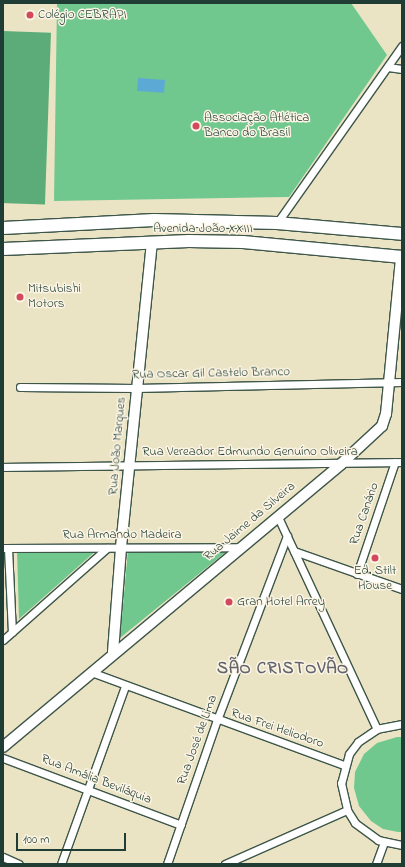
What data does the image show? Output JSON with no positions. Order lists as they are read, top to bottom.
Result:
{
  "streets": {
    "main road": ["Avenida João XXIII"],
    "street": [
      "Rua Oscar Gil Castelo Branco",
      "Rua João Marques",
      "Rua Vereador Edmundo Genuíno Oliveira",
      "Rua Canário",
      "Rua Jaime da Silveira",
      "Rua Armando Madeira",
      "Rua Frei Heliodoro",
      "Rua José de Lima",
      "Rua Amália Beviláquia"
    ]
  },
  "crossings": [
    ["Avenida João XXIII", "Rua João Marques"],
    ["Avenida João XXIII", "Rua Jaime da Silveira"],
    ["Rua Oscar Gil Castelo Branco", "Rua João Marques"],
    ["Rua Oscar Gil Castelo Branco", "Rua Jaime da Silveira"],
    ["Rua João Marques", "Rua Vereador Edmundo Genuíno Oliveira"],
    ["Rua João Marques", "Rua Jaime da Silveira"],
    ["Rua João Marques", "Rua Armando Madeira"],
    ["Rua Vereador Edmundo Genuíno Oliveira", "Rua Canário"],
    ["Rua Vereador Edmundo Genuíno Oliveira", "Rua Jaime da Silveira"],
    ["Rua Jaime da Silveira", "Rua Armando Madeira"],
    ["Rua Jaime da Silveira", "Rua Frei Heliodoro"],
    ["Rua Frei Heliodoro", "Rua José de Lima"],
    ["Rua José de Lima", "Rua Amália Beviláquia"]
  ],
  "districts": ["SÃO CRISTOVÃO"],
  "places": [
    "Colégio CEBRAPI",
    "Associação Atlética Banco do Brasil",
    "Mitsubishi Motors",
    "Ed. Stilt House",
    "Gran Hotel Arrey"
  ],
  "scale_bar": "100 m"
}
